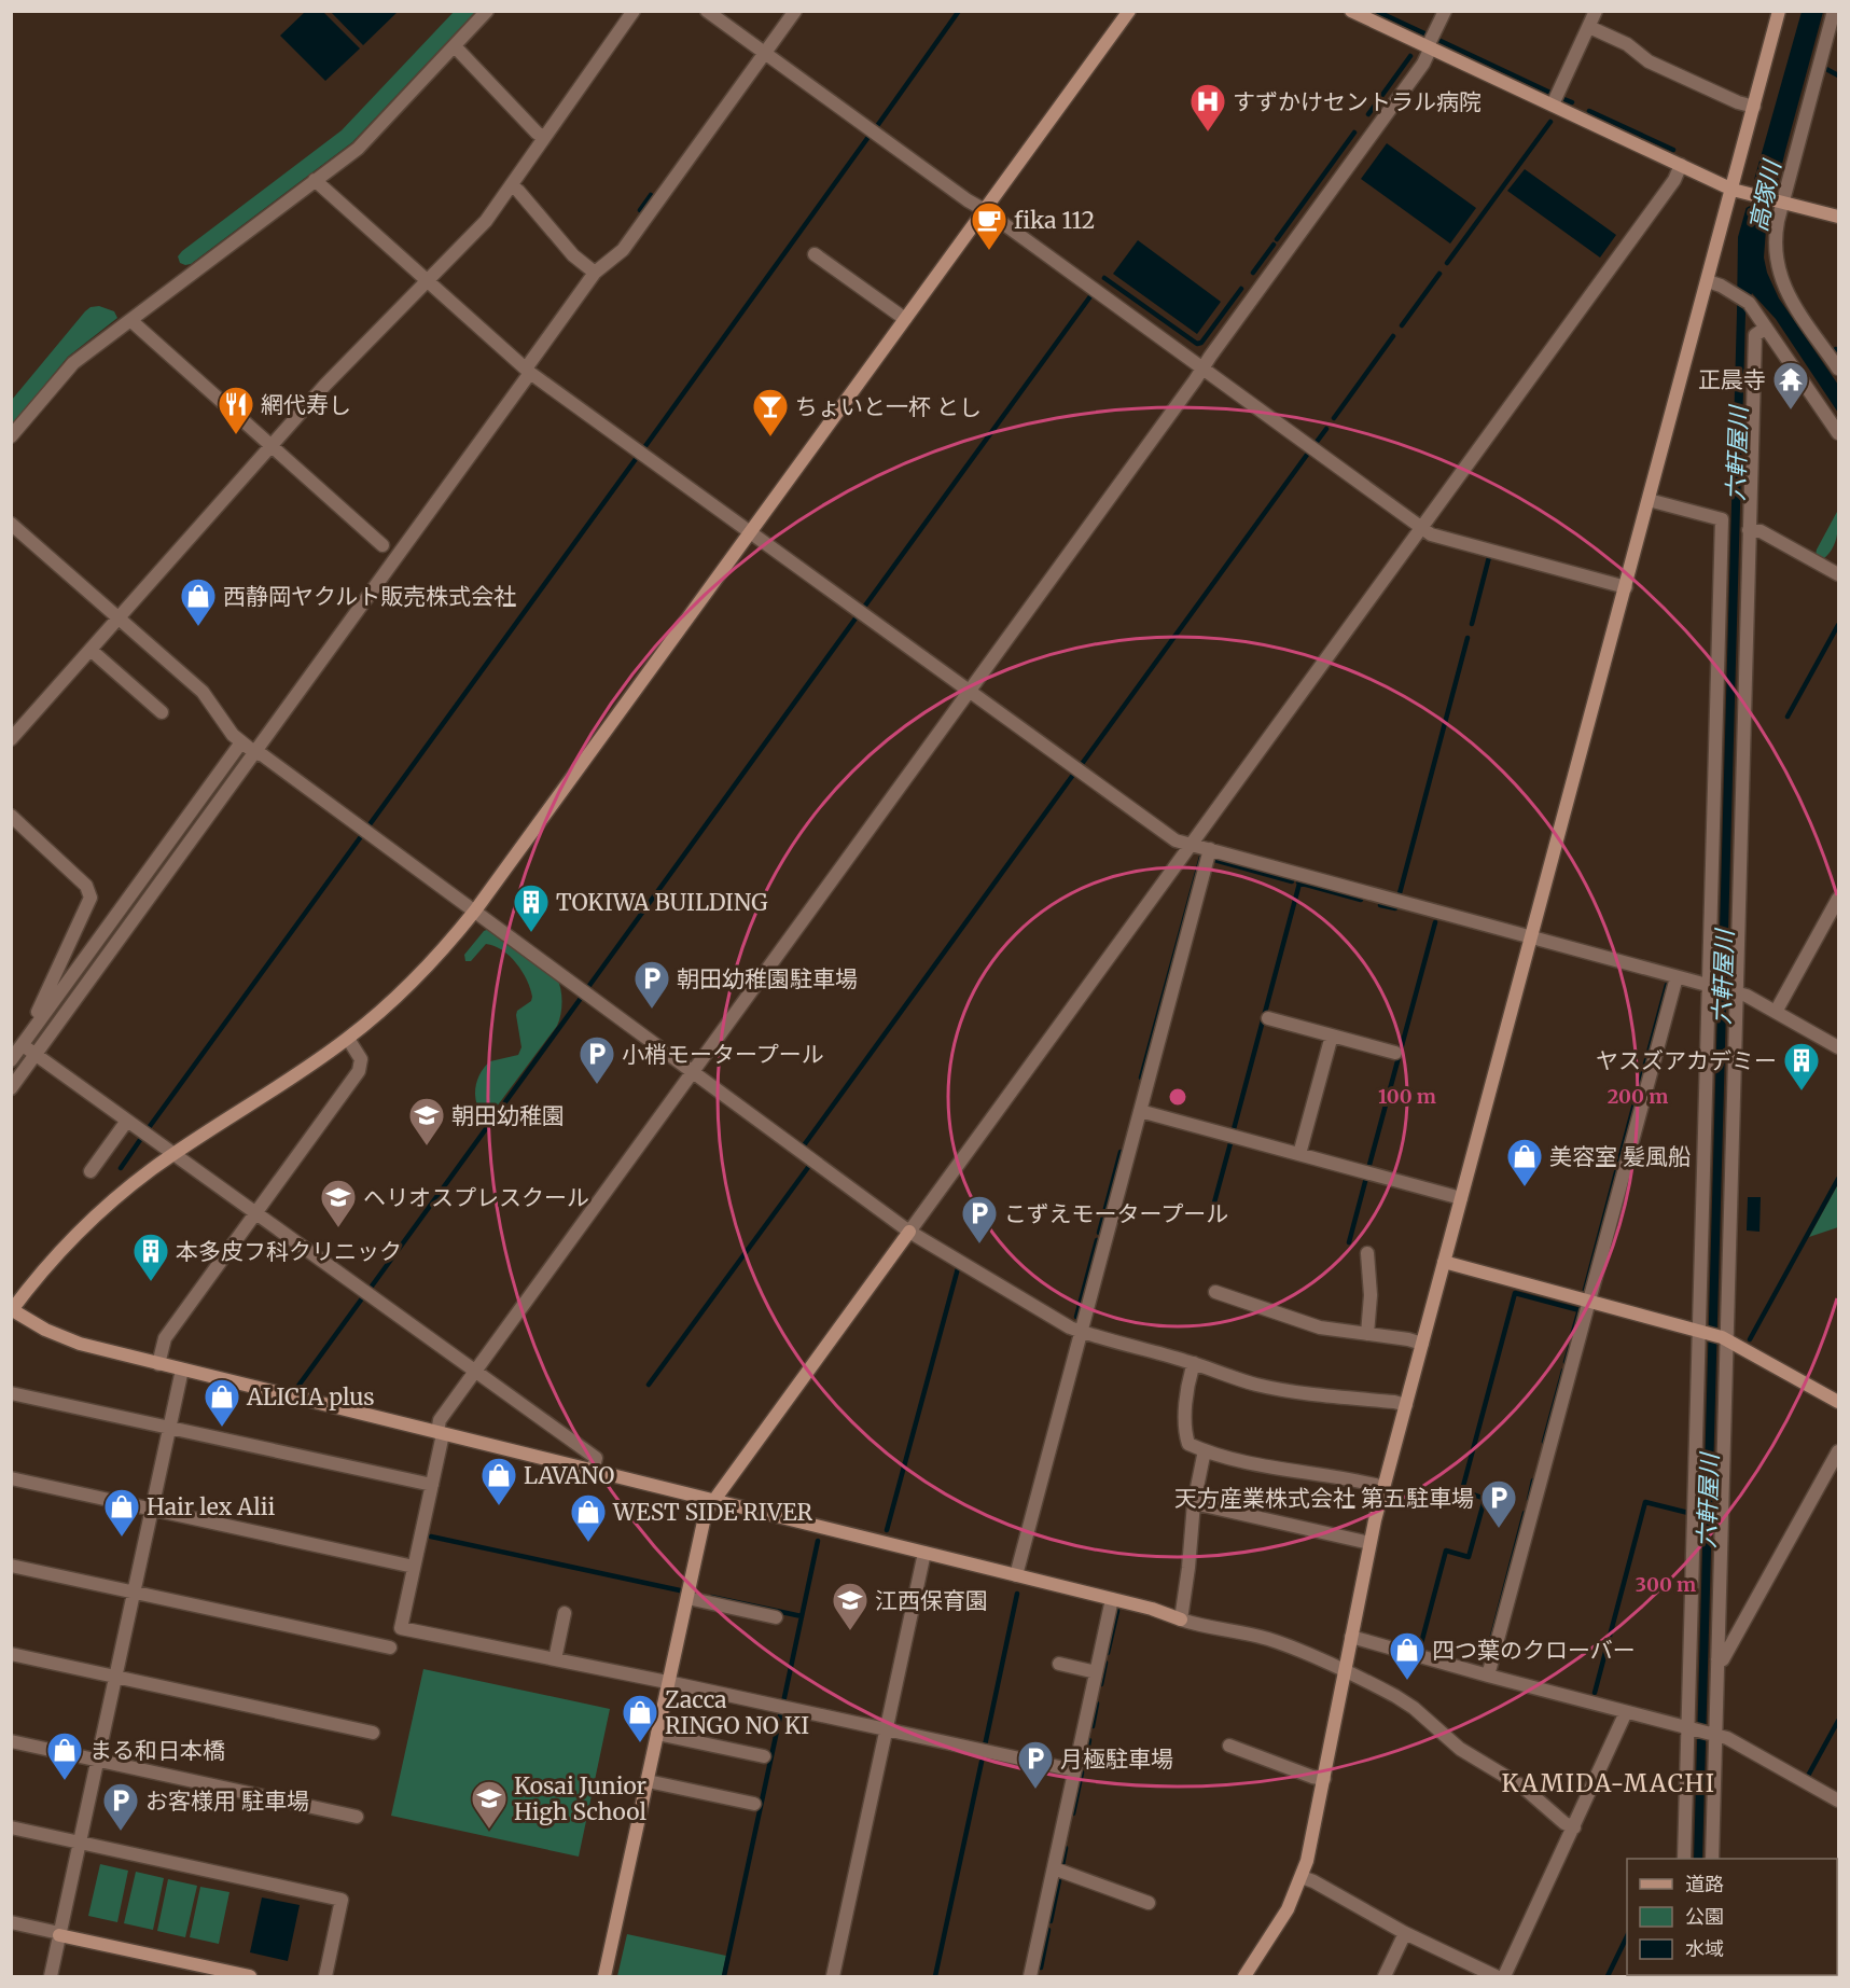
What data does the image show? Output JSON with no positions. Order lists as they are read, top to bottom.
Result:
{
  "districts": ["KAMIDA-MACHI"],
  "water": ["高塚川", "六軒屋川"],
  "places": {
    "hospital": ["すずかけセントラル病院"],
    "cafe": ["fika 112"],
    "temple": ["正晨寺"],
    "restaurant": ["網代寿し"],
    "bar": ["ちょいと一杯 とし"],
    "shop": [
      "西静岡ヤクルト販売株式会社",
      "美容室 髪風船",
      "ALICIA plus",
      "LAVANO",
      "Hair lex Alii",
      "WEST SIDE RIVER",
      "四つ葉のクローバー",
      "Zacca RINGO NO KI",
      "まる和日本橋"
    ],
    "building": ["TOKIWA BUILDING", "ヤスズアカデミー", "本多皮フ科クリニック"],
    "parking": [
      "朝田幼稚園駐車場",
      "小梢モータープール",
      "こずえモータープール",
      "天方産業株式会社 第五駐車場",
      "月極駐車場",
      "お客様用 駐車場"
    ],
    "school or university": [
      "朝田幼稚園",
      "ヘリオスプレスクール",
      "江西保育園",
      "Kosai Junior High School"
    ]
  },
  "legend": ["道路", "公園", "水域"],
  "rings": ["100 m", "200 m", "300 m"]
}
